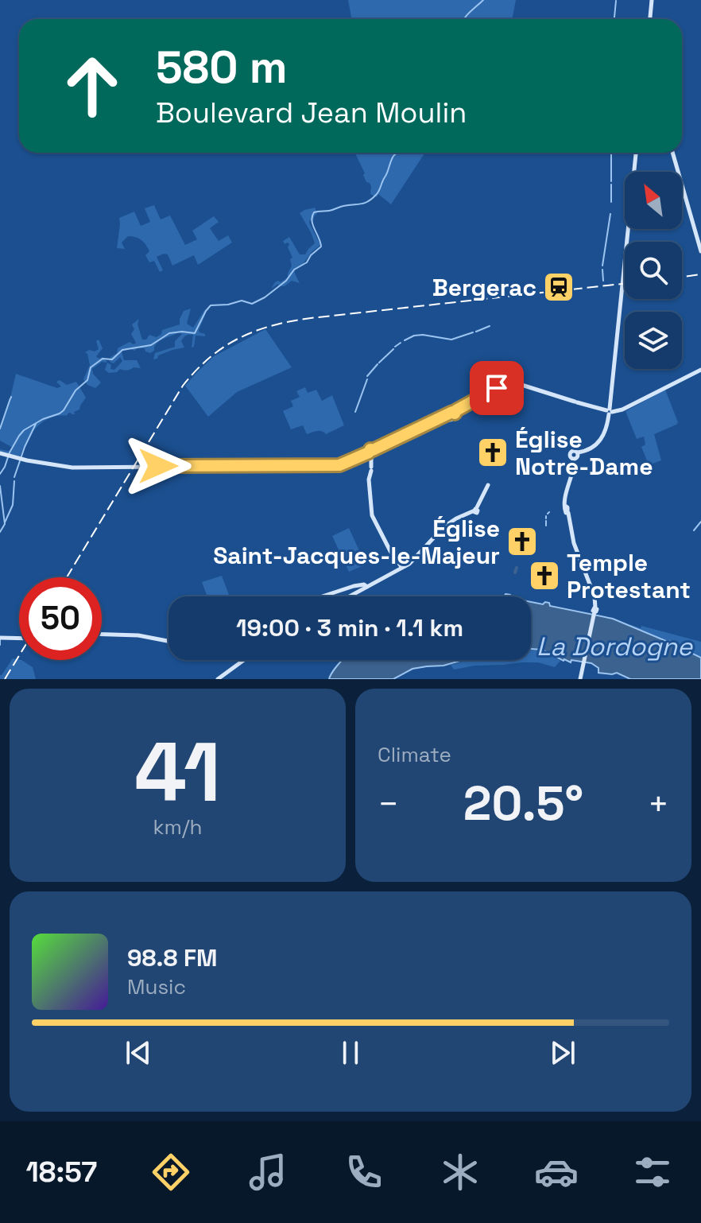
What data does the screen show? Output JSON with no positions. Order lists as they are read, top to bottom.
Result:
{
  "water": ["La Dordogne"],
  "places": {
    "station": ["Bergerac"],
    "church": ["Église Notre-Dame", "Église Saint-Jacques-le-Majeur", "Temple Protestant"]
  },
  "north": "top left",
  "page": {
    "turn": ["580 m", "Boulevard Jean Moulin"],
    "limit": "50",
    "trip": "19:00 · 3 min · 1.1 km",
    "tile": [
      ["41", "km/h"],
      "Climate"
    ],
    "heat": ["−", "20.5°", "+"],
    "song": ["98.8 FM", "Music"],
    "tabs": "18:57"
  }
}
